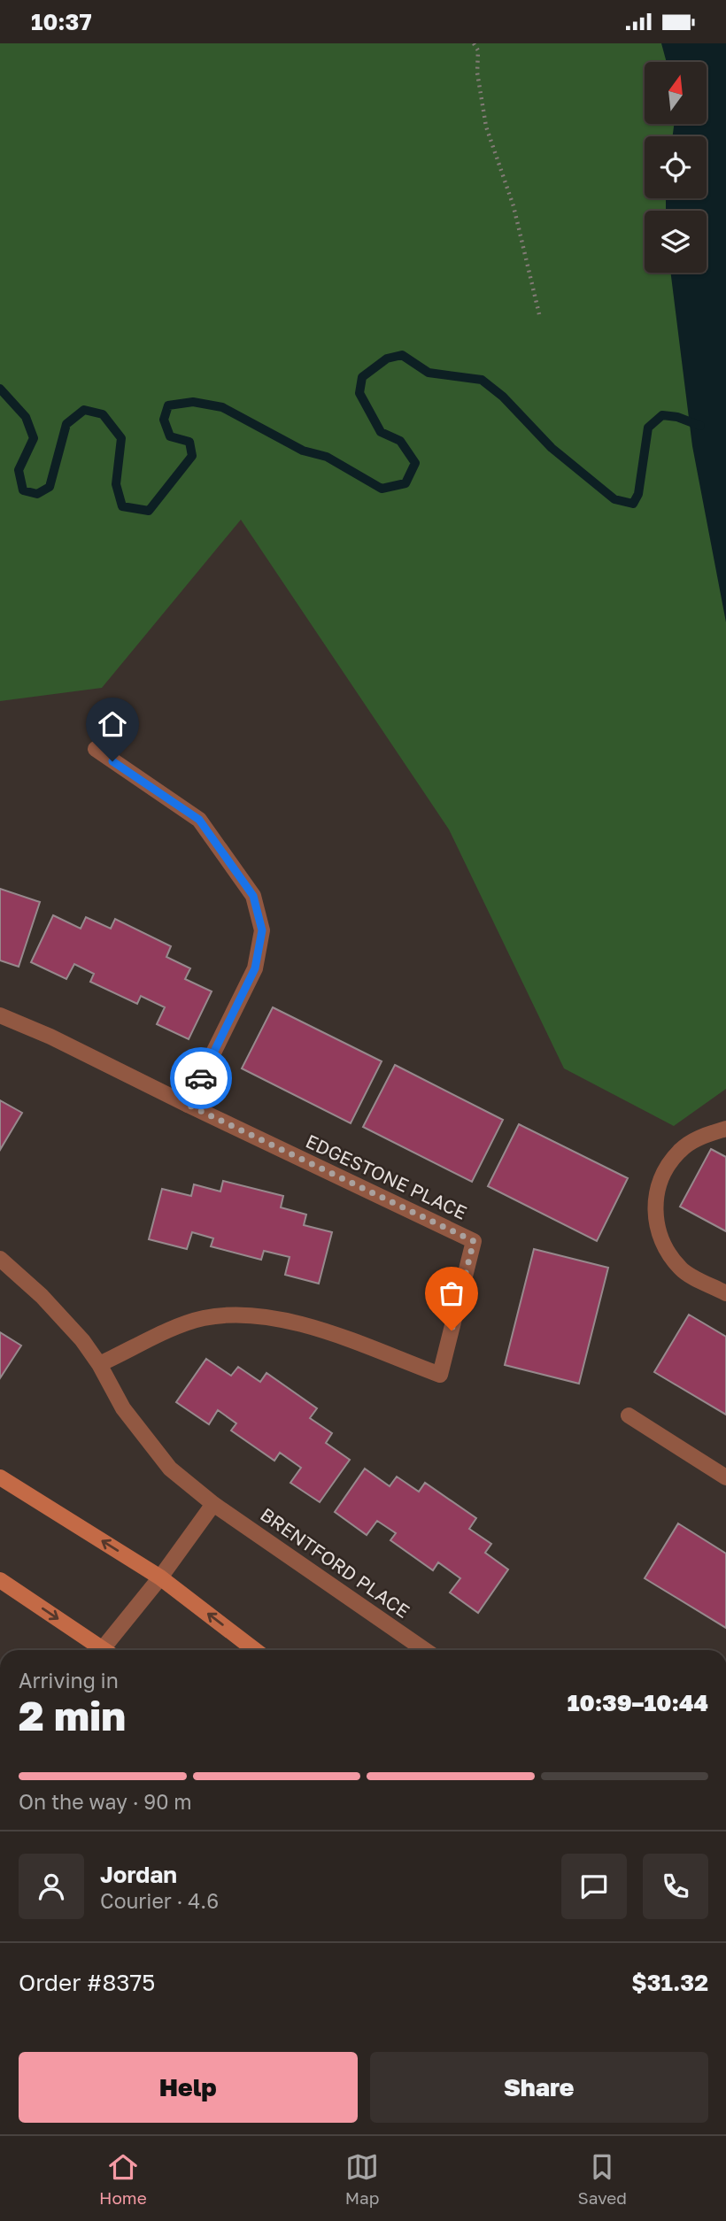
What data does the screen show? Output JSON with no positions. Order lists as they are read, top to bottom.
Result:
{
  "streets": {
    "street": ["EDGESTONE PLACE", "BRENTFORD PLACE"]
  },
  "crossings": [
    ["EDGESTONE PLACE", "BRENTFORD PLACE"]
  ],
  "north": "top",
  "page": {
    "status": "10:37",
    "heading": ["2 min", "Arriving in", "10:39–10:44"],
    "panel": [
      "Jordan",
      "Courier · 4.6",
      "Order #8375",
      "$31.32"
    ],
    "bar": "On the way · 90 m",
    "buttons": ["Help", "Share"],
    "tabs": ["Home", "Map", "Saved"]
  }
}
